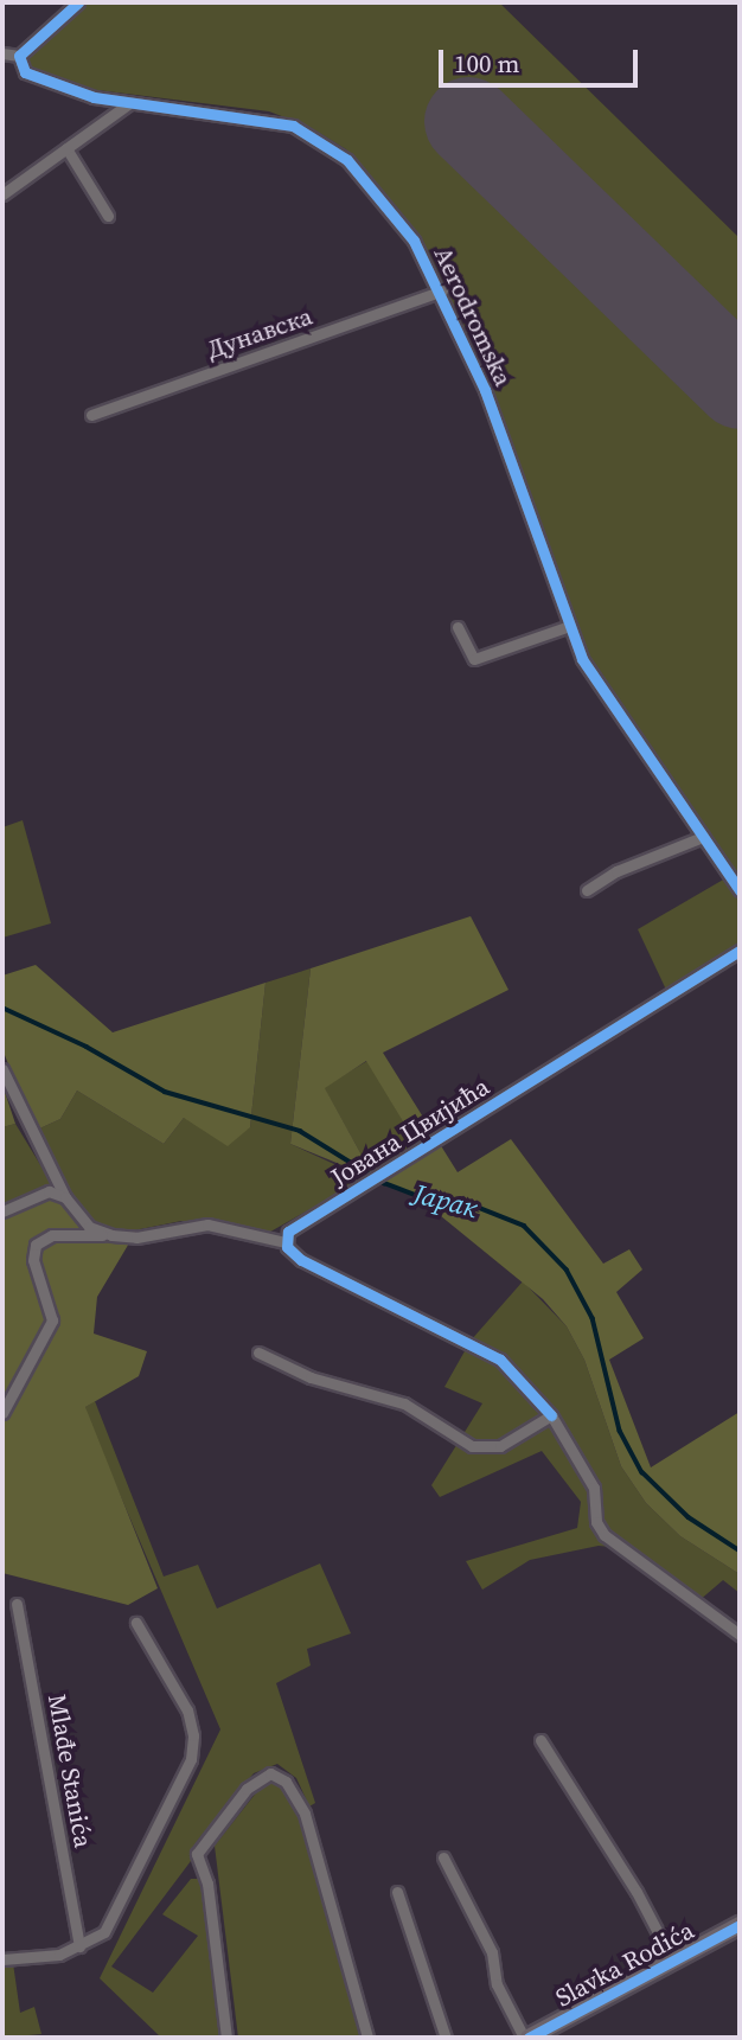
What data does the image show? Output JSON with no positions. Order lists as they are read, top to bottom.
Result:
{
  "streets": {
    "main road": ["Slavka Rodića"],
    "street": [
      "Aerodromska",
      "Дунавска",
      "Јована Цвијића",
      "Mlađe Stanića"
    ]
  },
  "crossings": [
    ["Aerodromska", "Дунавска"]
  ],
  "water": ["Јарак"],
  "scale_bar": "100 m"
}
